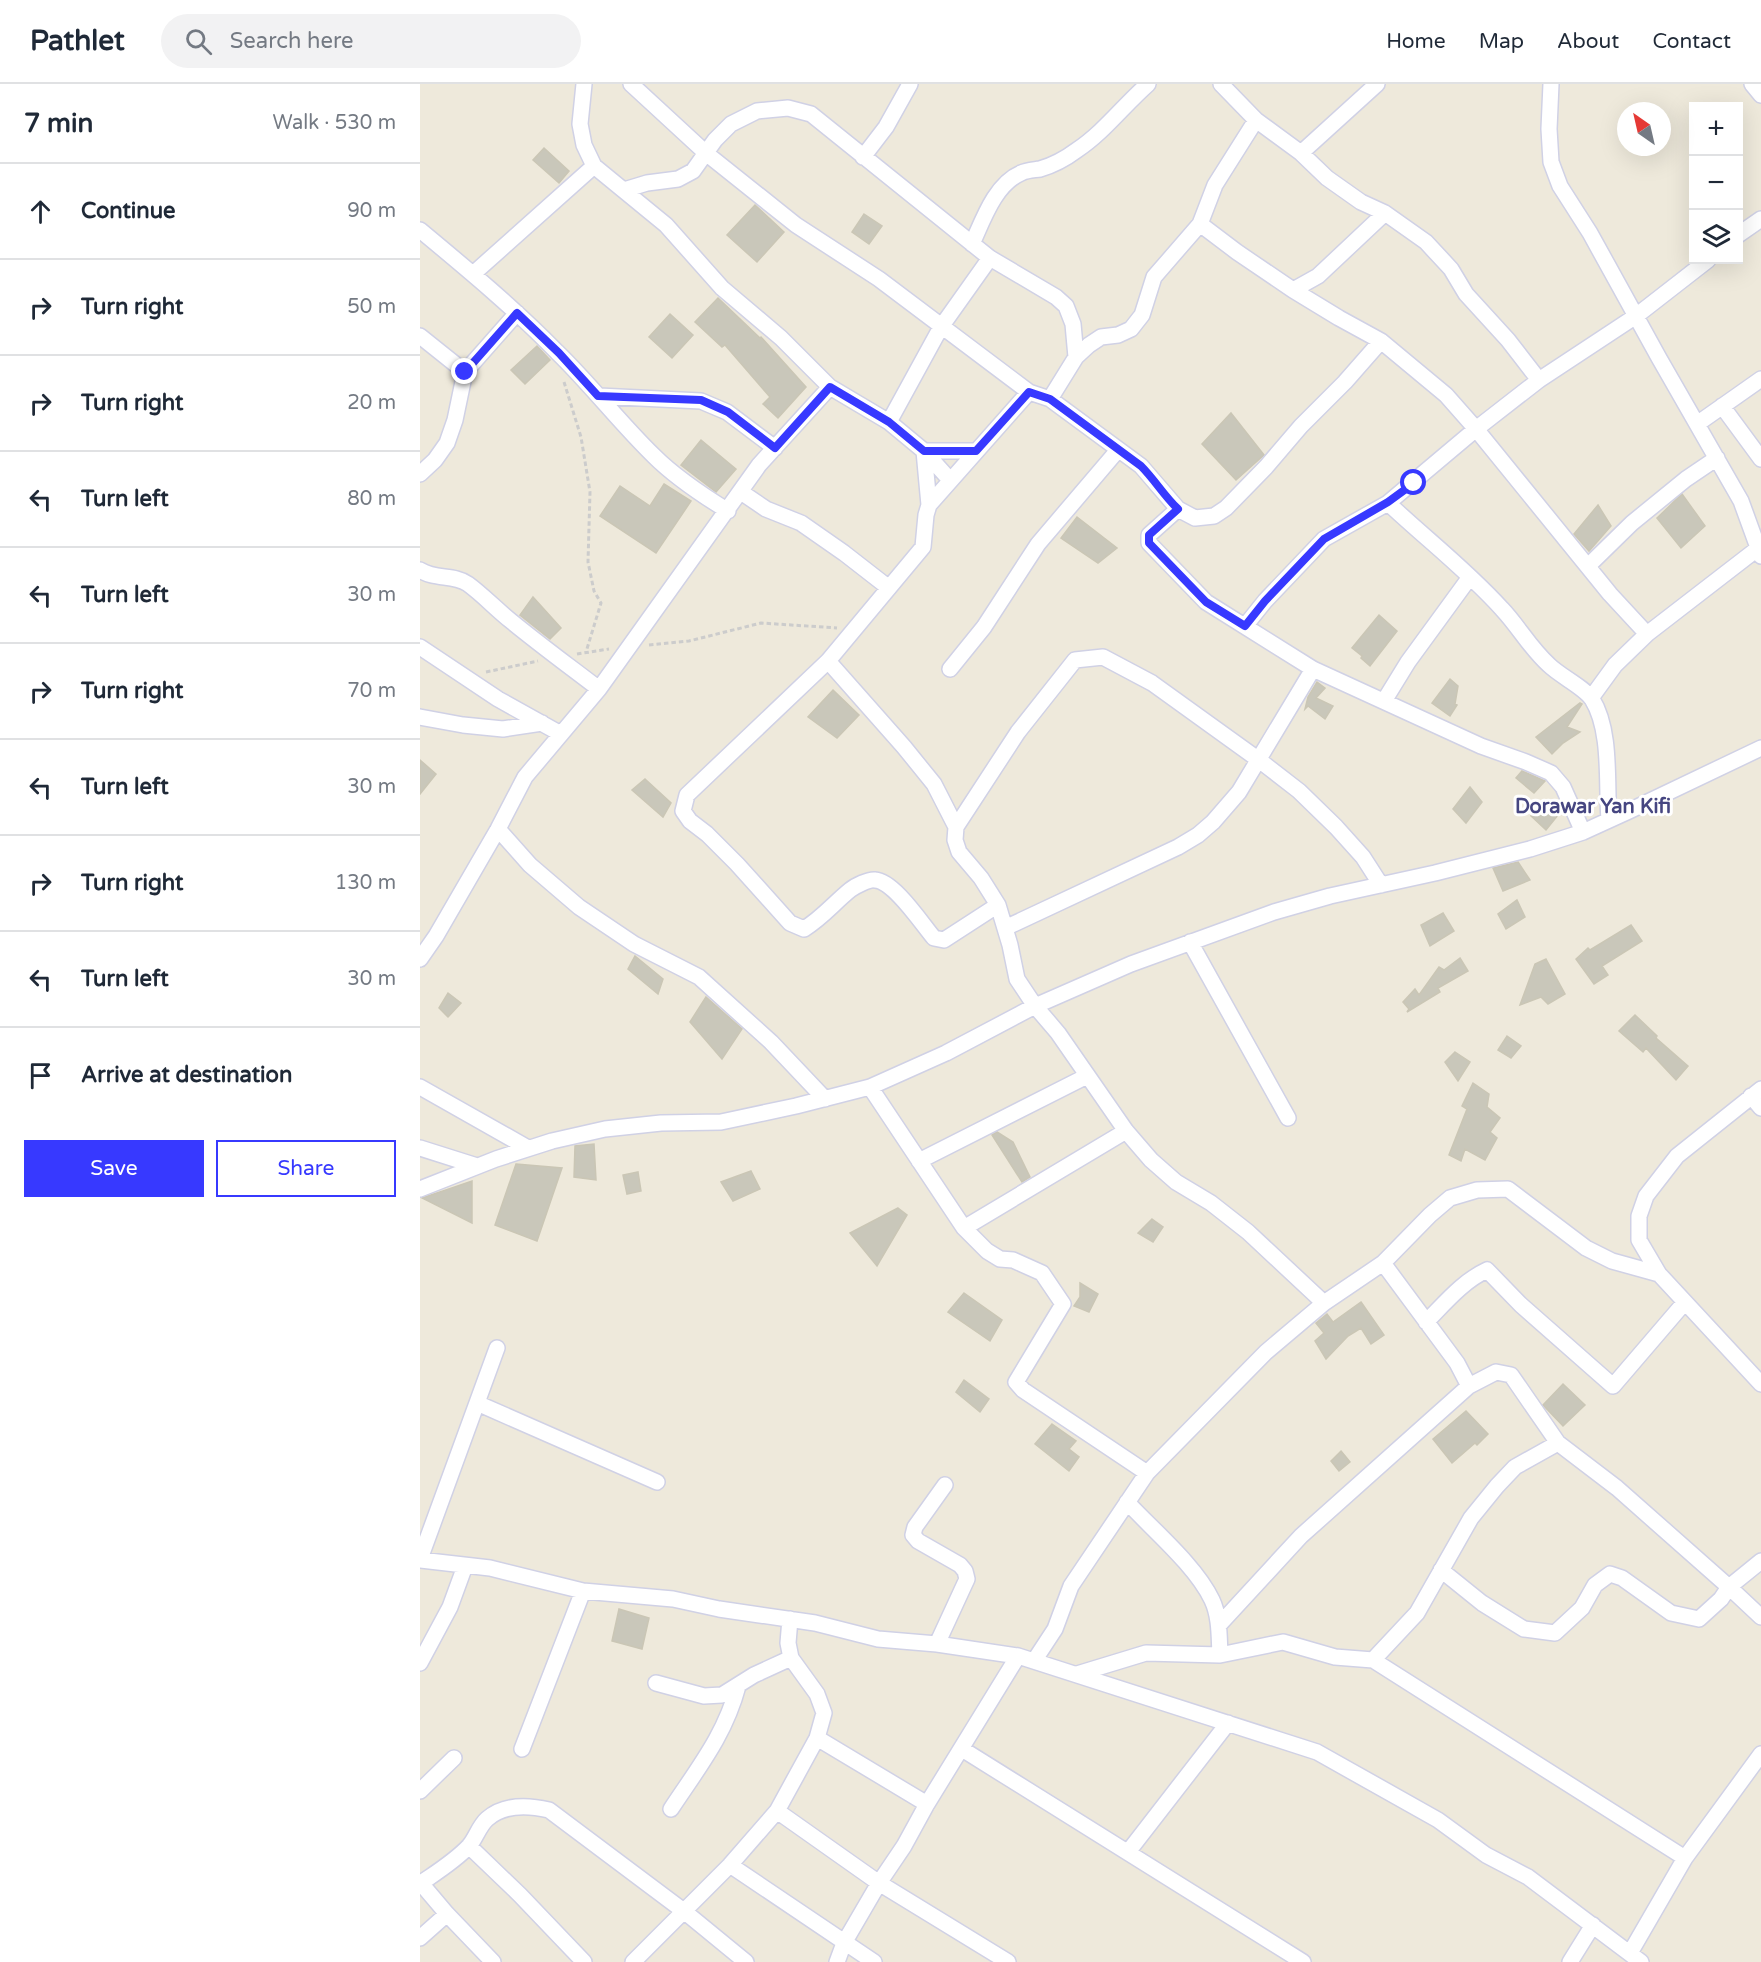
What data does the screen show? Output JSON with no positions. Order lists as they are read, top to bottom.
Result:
{
  "districts": ["Dorawar Yan Kifi"],
  "north": "top left",
  "page": {
    "header": "Pathlet",
    "search": "Search here",
    "nav": [
      "Home",
      "Map",
      "About",
      "Contact"
    ],
    "heading": ["7 min", "Walk · 530 m"],
    "map_buttons": ["+", "−"],
    "list": [
      ["Continue", "90 m"],
      ["Turn right", "50 m"],
      ["Turn right", "20 m"],
      ["Turn left", "80 m"],
      ["Turn left", "30 m"],
      ["Turn right", "70 m"],
      ["Turn left", "30 m"],
      ["Turn right", "130 m"],
      ["Turn left", "30 m"],
      "Arrive at destination"
    ],
    "buttons": ["Save", "Share"]
  }
}
